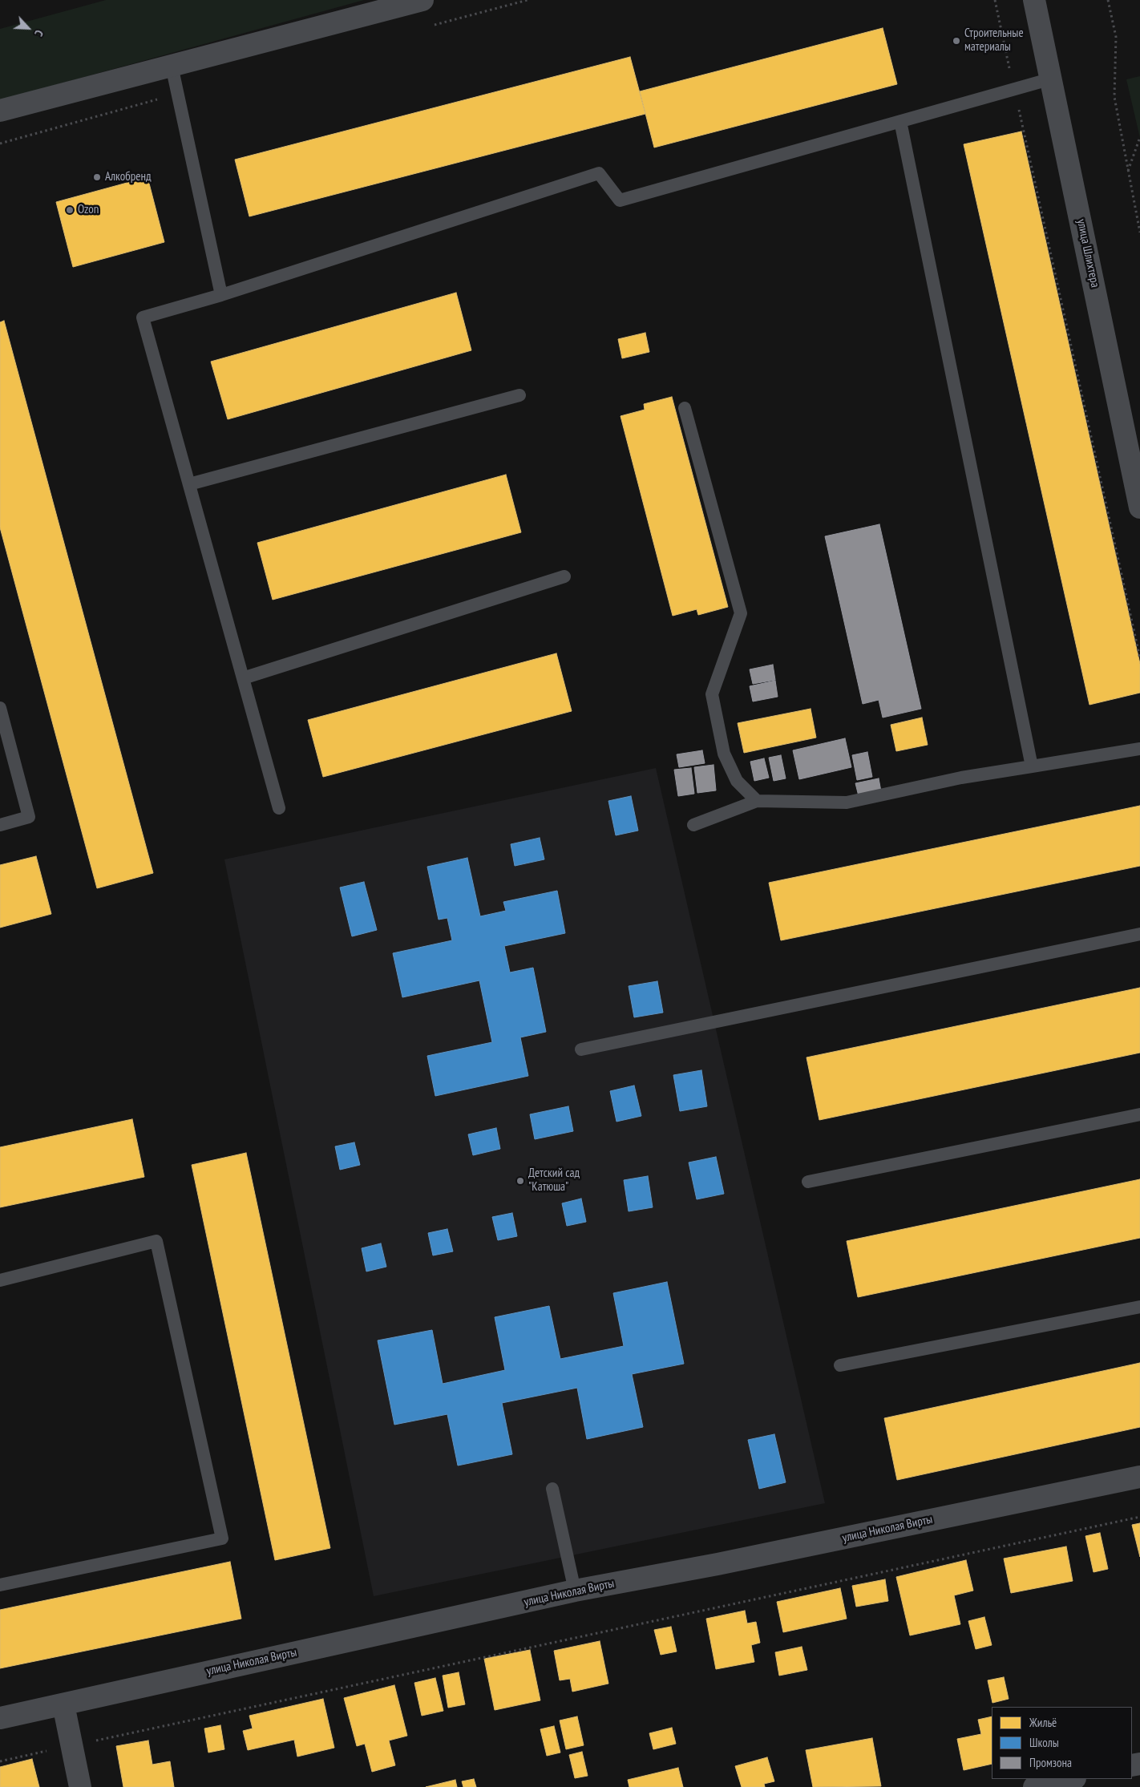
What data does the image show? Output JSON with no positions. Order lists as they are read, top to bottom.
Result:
{
  "streets": {
    "street": ["улица Шлихтера", "улица Николая Вирты"]
  },
  "places": [
    "Строительные материалы",
    "Алкобренд",
    "Ozon",
    "Детский сад \"Катюша\""
  ],
  "legend": ["Жильё", "Школы", "Промзона"],
  "north": "bottom right"
}
